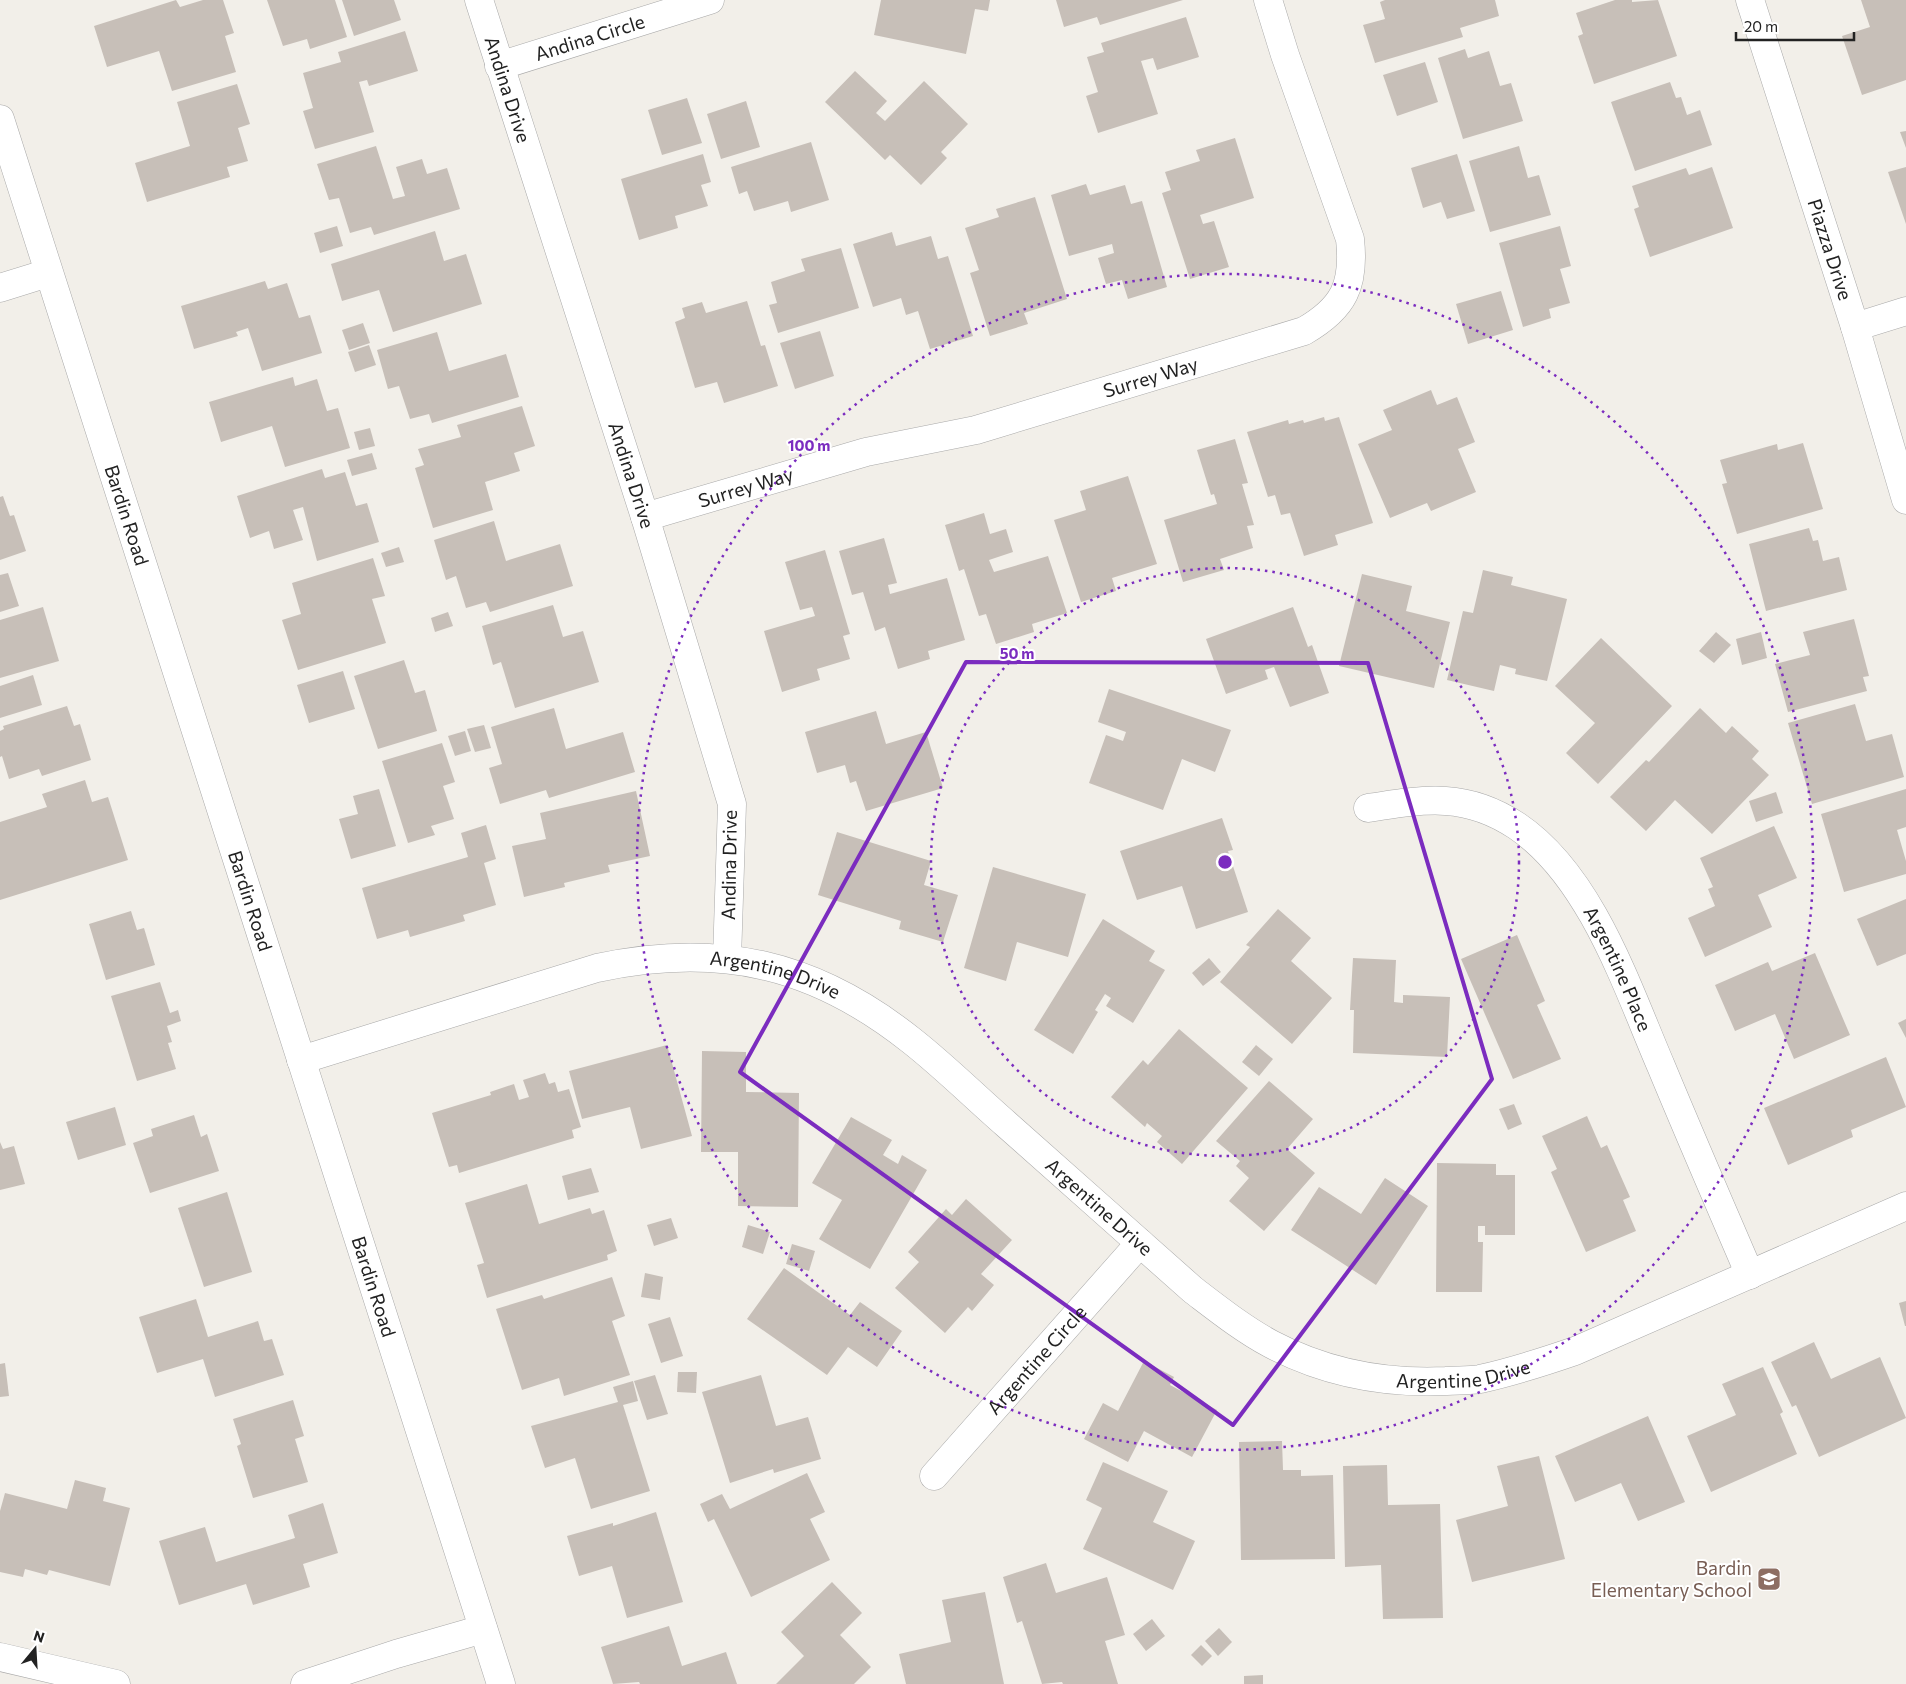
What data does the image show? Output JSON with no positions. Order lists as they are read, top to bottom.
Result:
{
  "streets": {
    "street": [
      "Andina Circle",
      "Andina Drive",
      "Piazza Drive",
      "Surrey Way",
      "Bardin Road",
      "Argentine Place",
      "Argentine Drive",
      "Argentine Circle"
    ]
  },
  "crossings": [
    ["Andina Circle", "Andina Drive"],
    ["Andina Drive", "Surrey Way"],
    ["Andina Drive", "Argentine Drive"],
    ["Bardin Road", "Argentine Drive"],
    ["Argentine Place", "Argentine Drive"],
    ["Argentine Drive", "Argentine Circle"]
  ],
  "places": {
    "school or university": ["Bardin Elementary School"]
  },
  "scale_bar": "20 m",
  "north": "top",
  "rings": ["100 m", "50 m"]
}
